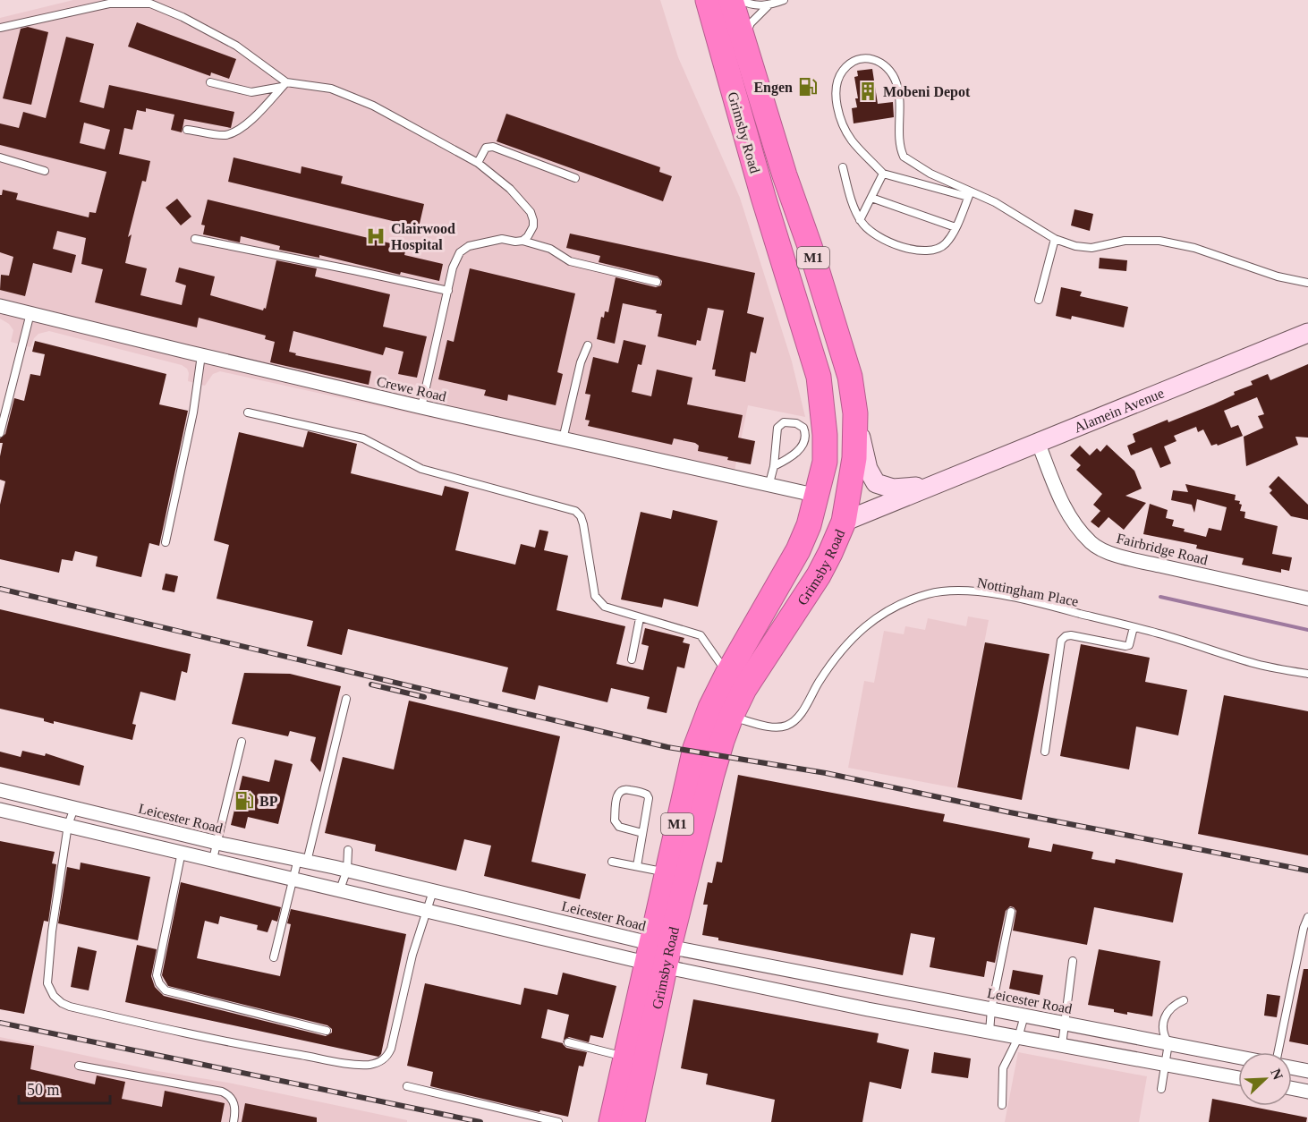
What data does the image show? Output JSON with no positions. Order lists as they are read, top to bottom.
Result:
{
  "streets": {
    "highway": ["Grimsby Road", "M1"],
    "street": [
      "Crewe Road",
      "Alamein Avenue",
      "Fairbridge Road",
      "Leicester Road"
    ],
    "lane": ["Nottingham Place"]
  },
  "crossings": [
    ["Grimsby Road", "Crewe Road"],
    ["Grimsby Road", "Alamein Avenue"],
    ["Grimsby Road", "Nottingham Place"],
    ["Grimsby Road", "Leicester Road"],
    ["Alamein Avenue", "Fairbridge Road"]
  ],
  "places": {
    "fuel station": ["Engen", "BP"],
    "building": ["Mobeni Depot"],
    "hospital": ["Clairwood Hospital"]
  },
  "scale_bar": "50 m",
  "north": "top right"
}
